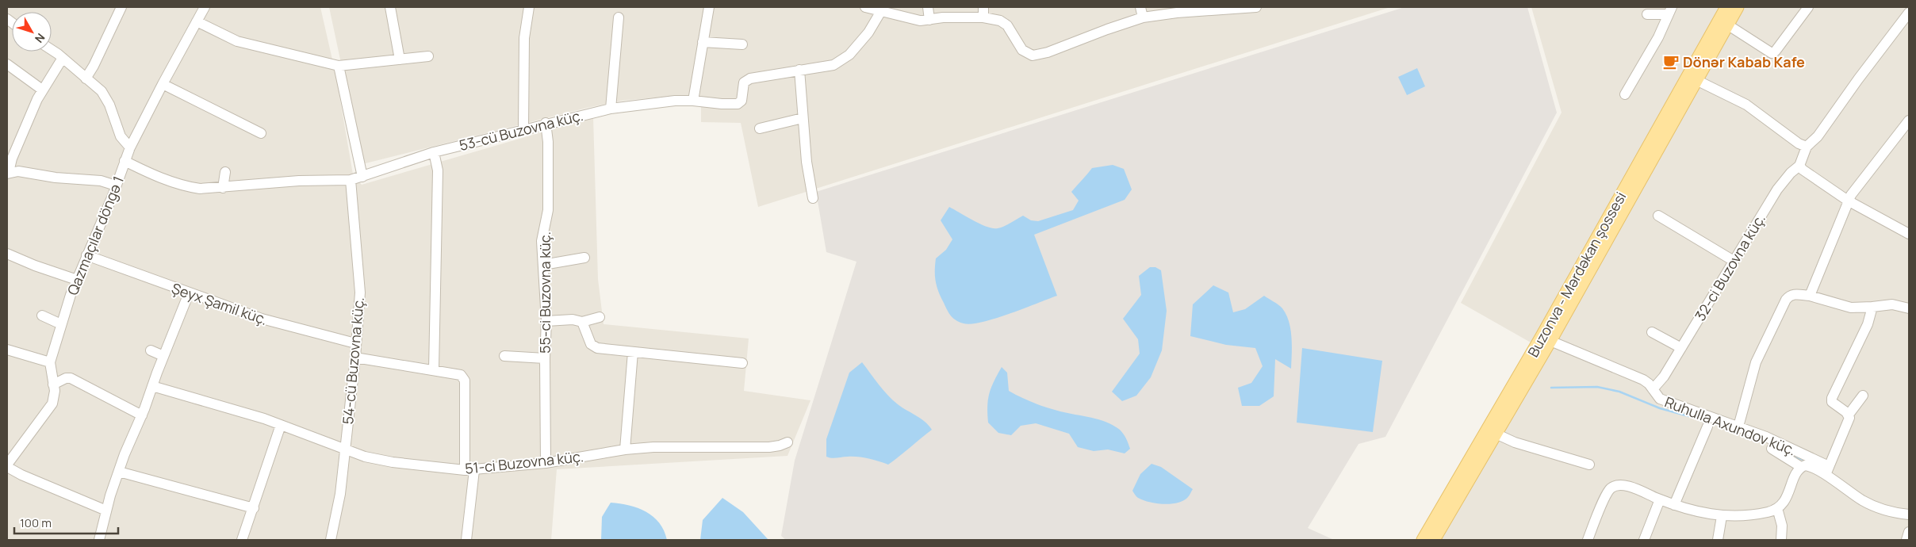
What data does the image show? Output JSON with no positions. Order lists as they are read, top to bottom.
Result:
{
  "streets": {
    "main road": ["Buzonva - Mərdəkan şossesi"],
    "street": [
      "53-cü Buzovna küç.",
      "Qazmaçılar döngə 1",
      "32-ci Buzovna küç.",
      "55-ci Buzovna küç.",
      "Şeyx Şamil küç.",
      "54-cü Buzovna küç.",
      "Ruhulla Axundov küç.",
      "51-ci Buzovna küç."
    ]
  },
  "crossings": [
    ["53-cü Buzovna küç.", "Qazmaçılar döngə 1"],
    ["53-cü Buzovna küç.", "55-ci Buzovna küç."],
    ["53-cü Buzovna küç.", "54-cü Buzovna küç."],
    ["Qazmaçılar döngə 1", "Şeyx Şamil küç."],
    ["32-ci Buzovna küç.", "Ruhulla Axundov küç."],
    ["55-ci Buzovna küç.", "51-ci Buzovna küç."],
    ["Şeyx Şamil küç.", "54-cü Buzovna küç."],
    ["54-cü Buzovna küç.", "51-ci Buzovna küç."]
  ],
  "places": {
    "cafe": ["Dönər Kabab Kafe"]
  },
  "scale_bar": "100 m",
  "north": "bottom right"
}
